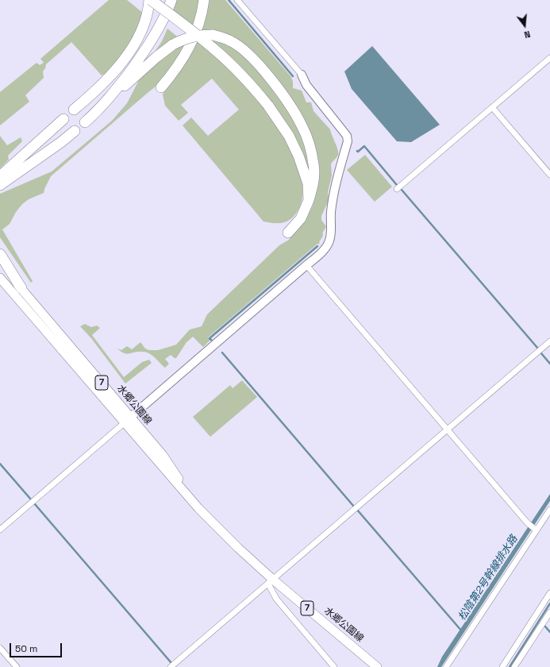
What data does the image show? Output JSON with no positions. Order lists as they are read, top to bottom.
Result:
{
  "streets": {
    "main road": ["7", "水郷公園線"]
  },
  "water": ["松陰第2号幹線排水路"],
  "scale_bar": "50 m",
  "north": "bottom"
}
